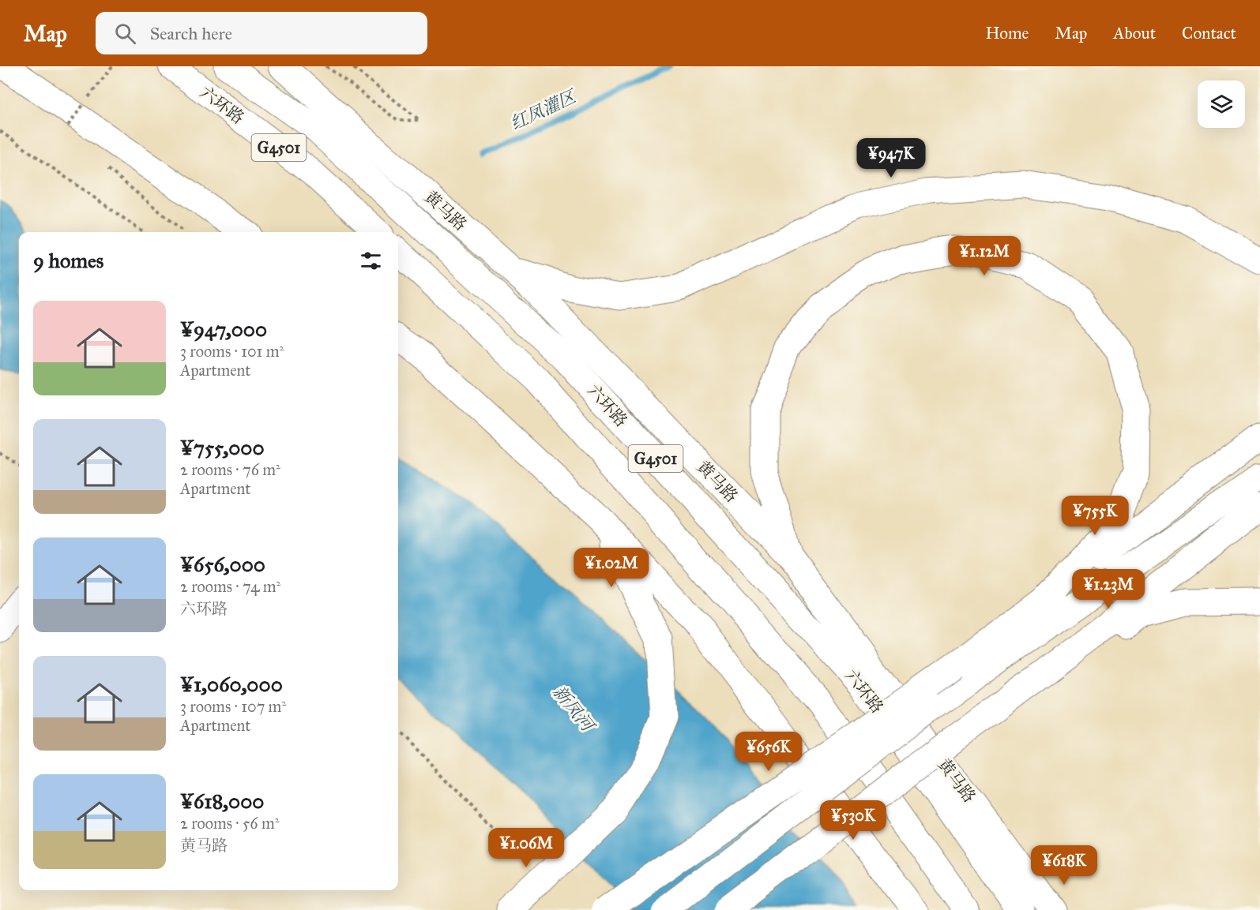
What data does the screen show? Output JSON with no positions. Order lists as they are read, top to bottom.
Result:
{
  "streets": {
    "main road": ["六环路", "G4501", "黄马路"]
  },
  "water": ["红凤灌区", "新凤河"],
  "page": {
    "header": "Map",
    "search": "Search here",
    "nav": [
      "Home",
      "Map",
      "About",
      "Contact"
    ],
    "price": [
      "¥947K",
      "¥1.12M",
      "¥755K",
      "¥1.02M",
      "¥1.23M",
      "¥656K",
      "¥530K",
      "¥1.06M",
      "¥618K"
    ],
    "heading": "9 homes",
    "list": [
      {
        "name": "¥947,000",
        "note": "3 rooms · 101 m² · Apartment"
      },
      {
        "name": "¥755,000",
        "note": "2 rooms · 76 m² · Apartment"
      },
      {
        "name": "¥656,000",
        "note": "2 rooms · 74 m² · 六环路"
      },
      {
        "name": "¥1,060,000",
        "note": "3 rooms · 107 m² · Apartment"
      },
      {
        "name": "¥618,000",
        "note": "2 rooms · 56 m² · 黄马路"
      }
    ]
  }
}
